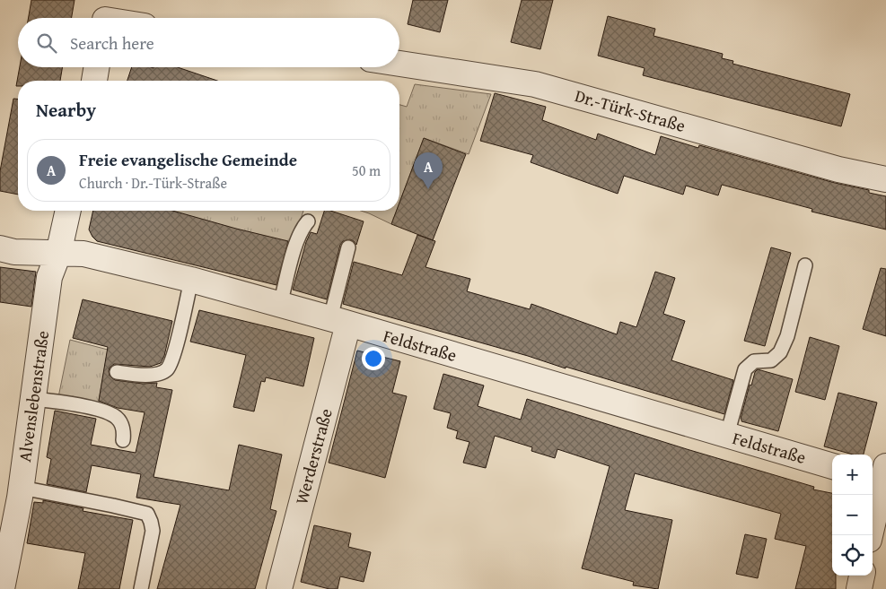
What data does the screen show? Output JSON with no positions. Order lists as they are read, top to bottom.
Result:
{
  "streets": {
    "street": [
      "Dr.-Türk-Straße",
      "Feldstraße",
      "Alvenslebenstraße",
      "Werderstraße"
    ]
  },
  "crossings": [
    ["Feldstraße", "Alvenslebenstraße"],
    ["Feldstraße", "Werderstraße"]
  ],
  "page": {
    "search": "Search here",
    "heading": "Nearby",
    "list": [
      {
        "mark": "A",
        "name": "Freie evangelische Gemeinde",
        "note": "Church · Dr.-Türk-Straße",
        "value": "50 m"
      }
    ],
    "pins": "A",
    "map_buttons": ["+", "−"]
  }
}
